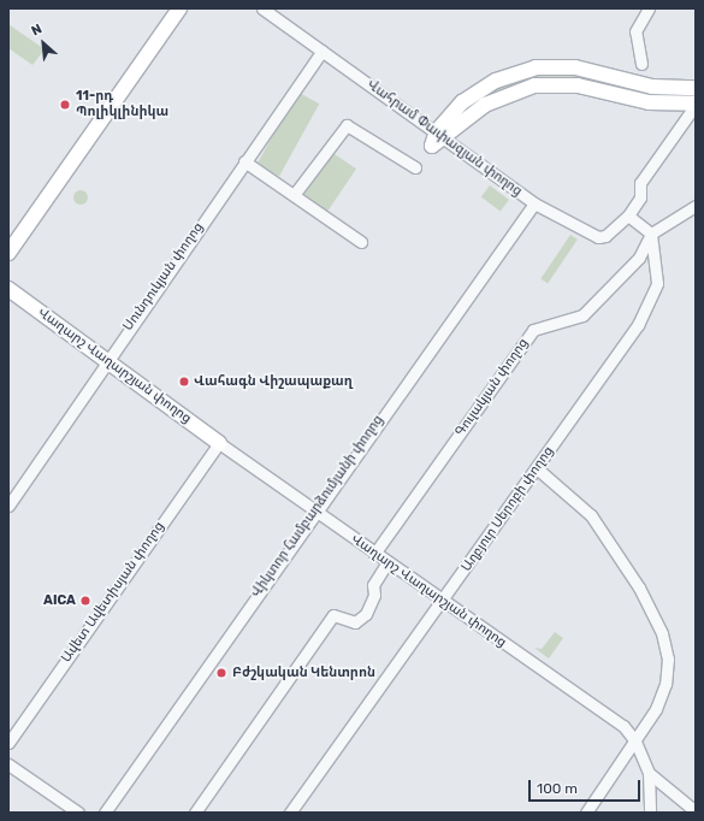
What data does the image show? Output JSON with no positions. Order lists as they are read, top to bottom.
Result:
{
  "streets": {
    "main road": ["Վաղարշ Վաղարշյան փողոց"],
    "street": [
      "Վահրամ Փափազյան փողոց",
      "Սունդուկյան փողոց",
      "Գուլակյան փողոց",
      "Վիկտոր Համբարձումյանի փողոց",
      "Աղբյուր Սերոբի փողոց",
      "Ավետ Ավետիսյան փողոց"
    ]
  },
  "crossings": [
    ["Վահրամ Փափազյան փողոց", "Սունդուկյան փողոց"],
    ["Վահրամ Փափազյան փողոց", "Վիկտոր Համբարձումյանի փողոց"],
    ["Սունդուկյան փողոց", "Վաղարշ Վաղարշյան փողոց"],
    ["Վաղարշ Վաղարշյան փողոց", "Գուլակյան փողոց"],
    ["Վաղարշ Վաղարշյան փողոց", "Վիկտոր Համբարձումյանի փողոց"],
    ["Վաղարշ Վաղարշյան փողոց", "Աղբյուր Սերոբի փողոց"],
    ["Վաղարշ Վաղարշյան փողոց", "Ավետ Ավետիսյան փողոց"],
    ["Գուլակյան փողոց", "Աղբյուր Սերոբի փողոց"]
  ],
  "places": [
    "11-րդ Պոլիկլինիկա",
    "Վահագն Վիշապաքաղ",
    "AICA",
    "Բժշկական Կենտրոն"
  ],
  "scale_bar": "100 m",
  "north": "top left"
}
